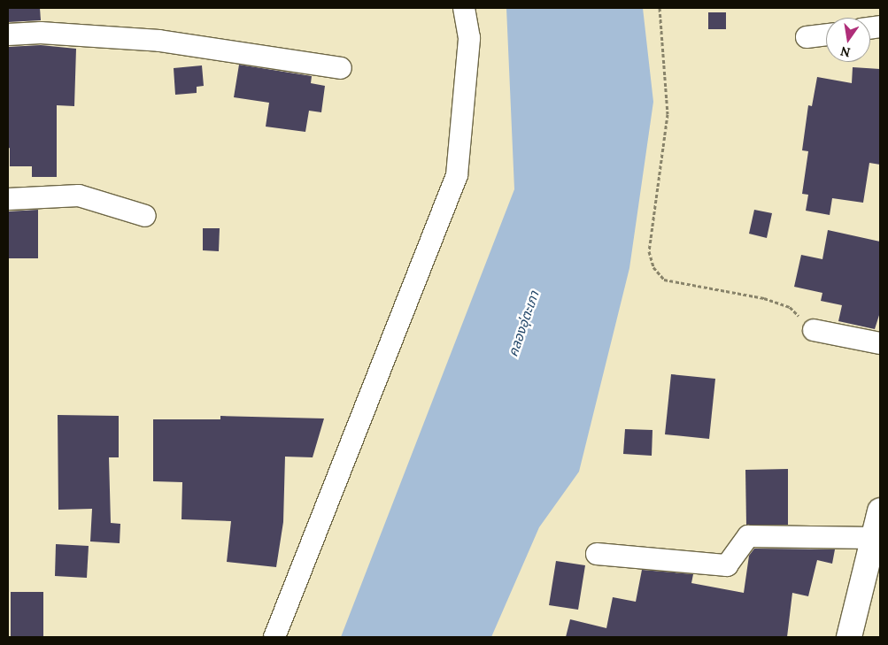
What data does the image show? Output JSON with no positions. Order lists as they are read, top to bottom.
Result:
{
  "water": ["คลองอุ่ตะเภา"],
  "north": "bottom"
}
